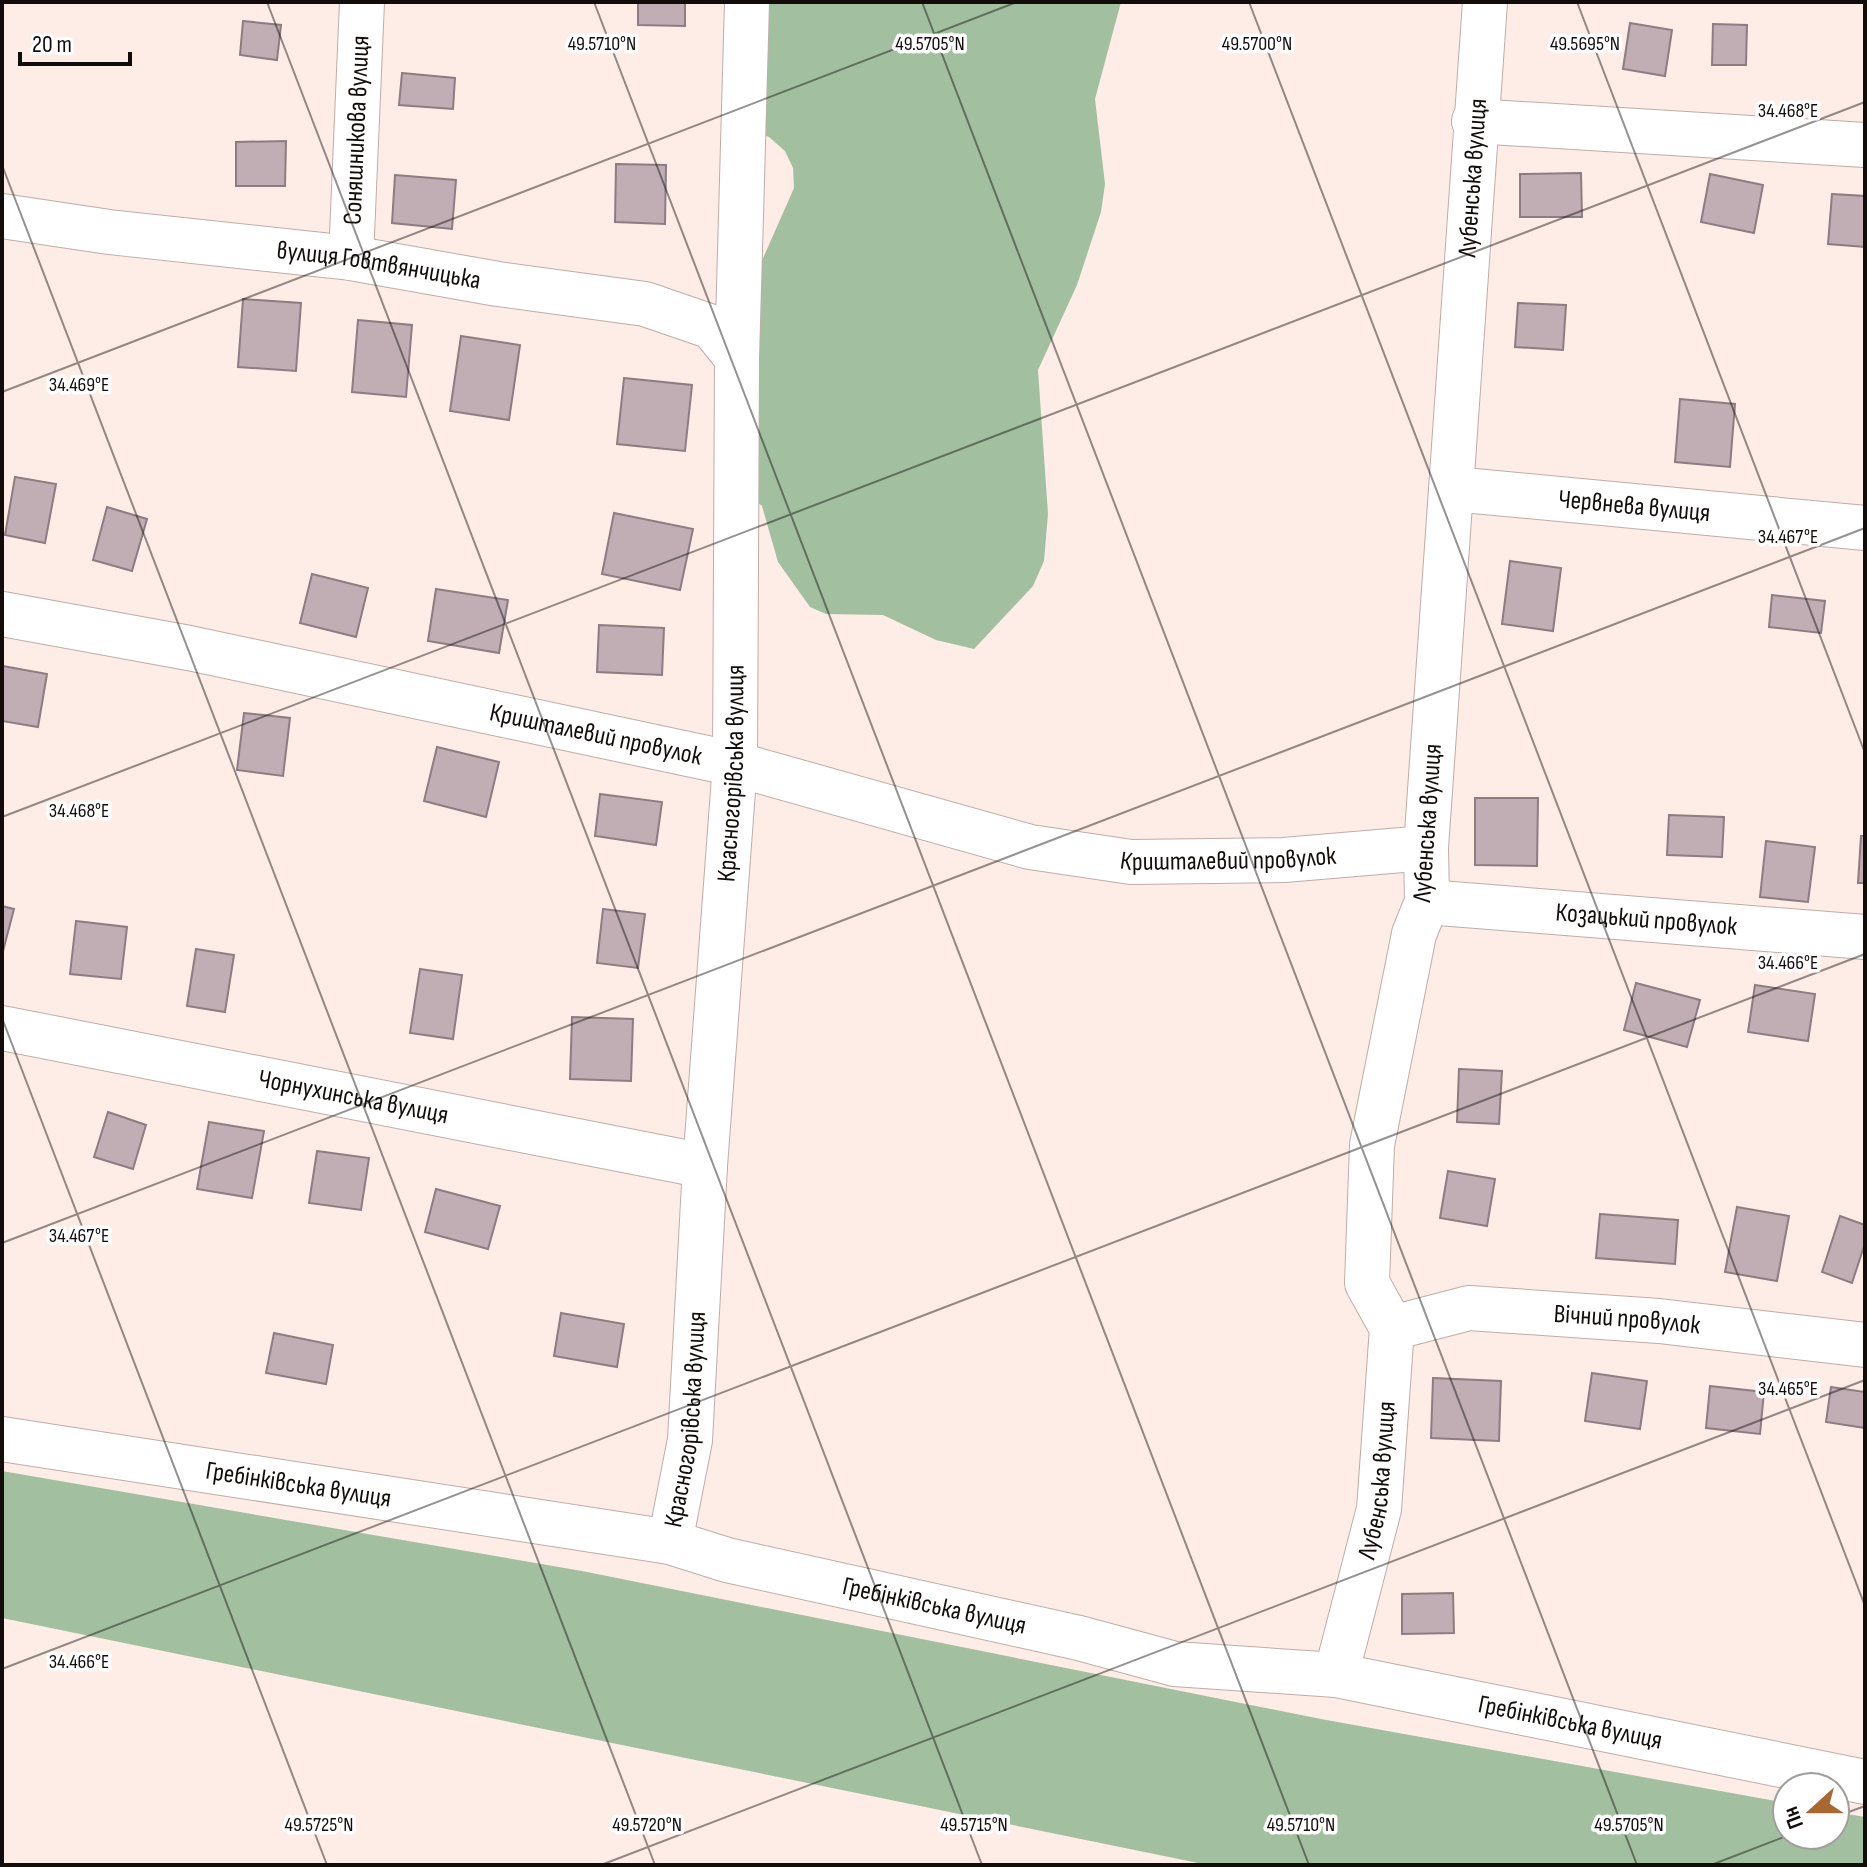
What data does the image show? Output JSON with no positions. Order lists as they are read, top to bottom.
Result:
{
  "streets": {
    "street": [
      "Соняшникова вулиця",
      "Лубенська вулиця",
      "вулиця Говтвянчицька",
      "Червнева вулиця",
      "Кришталевий провулок",
      "Красногорівська вулиця",
      "Козацький провулок",
      "Чорнухинська вулиця",
      "Вічний провулок",
      "Гребінківська вулиця"
    ]
  },
  "crossings": [
    ["Соняшникова вулиця", "вулиця Говтвянчицька"],
    ["Лубенська вулиця", "Червнева вулиця"],
    ["Лубенська вулиця", "Кришталевий провулок"],
    ["Лубенська вулиця", "Козацький провулок"],
    ["Лубенська вулиця", "Вічний провулок"],
    ["Лубенська вулиця", "Гребінківська вулиця"],
    ["вулиця Говтвянчицька", "Красногорівська вулиця"],
    ["Кришталевий провулок", "Красногорівська вулиця"],
    ["Красногорівська вулиця", "Чорнухинська вулиця"],
    ["Красногорівська вулиця", "Гребінківська вулиця"]
  ],
  "scale_bar": "20 m",
  "north": "left",
  "coordinates": [
    "49.5710°N",
    "49.5705°N",
    "49.5700°N",
    "49.5695°N",
    "34.468°E",
    "34.469°E",
    "34.467°E",
    "34.466°E",
    "34.465°E",
    "49.5725°N",
    "49.5720°N",
    "49.5715°N"
  ]
}
